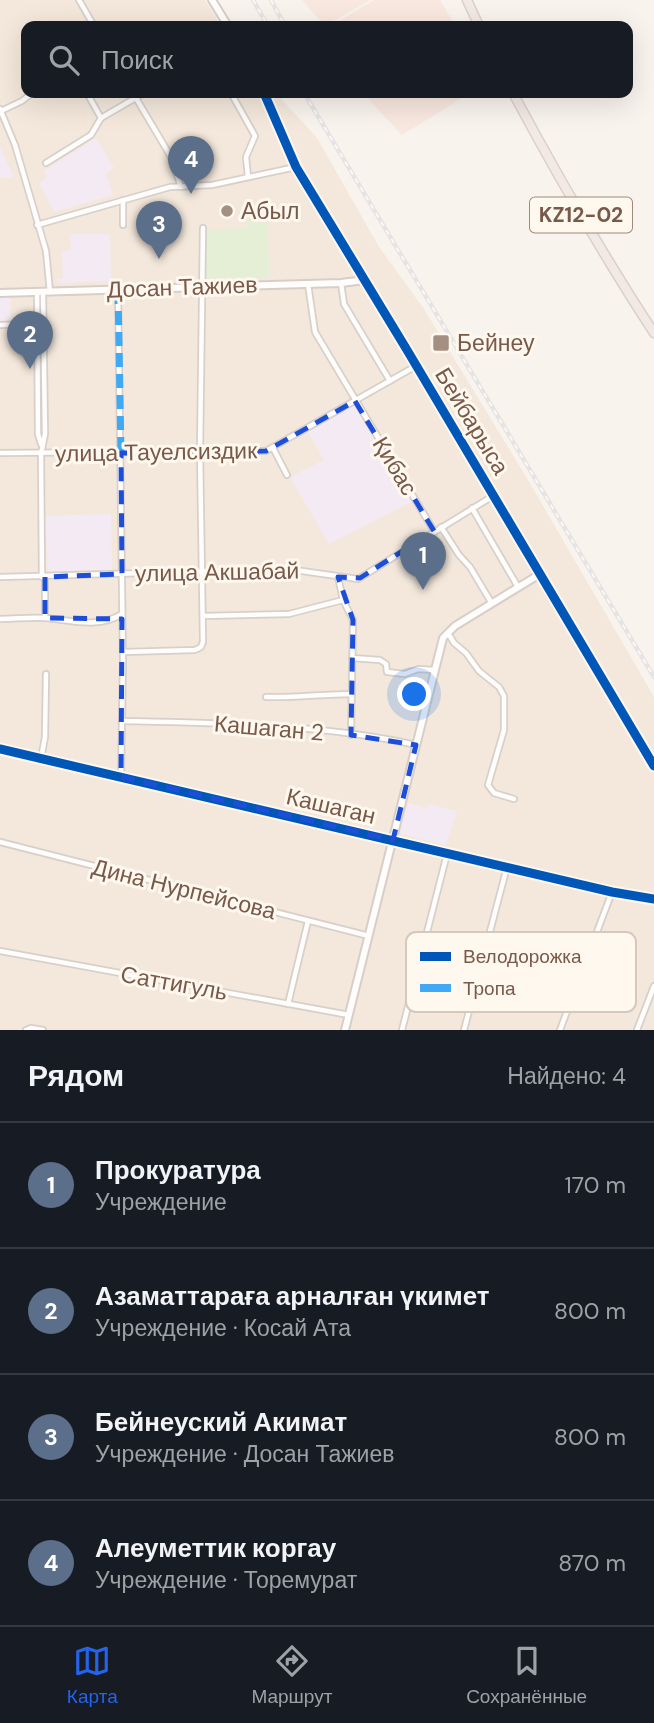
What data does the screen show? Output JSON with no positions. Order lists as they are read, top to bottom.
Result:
{
  "streets": {
    "highway": ["KZ12-02"],
    "street": [
      "Досан Тажиев",
      "Бейбарыса",
      "улица Тауелсиздик",
      "Қибас",
      "улица Акшабай",
      "Кашаган 2",
      "Кашаган",
      "Дина Нурпейсова",
      "Саттигуль"
    ]
  },
  "crossings": [
    ["Досан Тажиев", "Бейбарыса"],
    ["Досан Тажиев", "Қибас"],
    ["Бейбарыса", "улица Тауелсиздик"],
    ["Бейбарыса", "улица Акшабай"],
    ["улица Тауелсиздик", "Қибас"],
    ["Қибас", "улица Акшабай"]
  ],
  "places": {
    "other": ["Абыл"],
    "transit": ["Бейнеу"]
  },
  "legend": ["Велодорожка", "Тропа"],
  "page": {
    "search": "Поиск",
    "pins": [
      "4",
      "3",
      "2",
      "1"
    ],
    "heading": ["Рядом", "Найдено: 4"],
    "list": [
      {
        "mark": "1",
        "name": "Прокуратура",
        "note": "Учреждение",
        "value": "170 m"
      },
      {
        "mark": "2",
        "name": "Азаматтараға арналған үкимет",
        "note": "Учреждение · Косай Ата",
        "value": "800 m"
      },
      {
        "mark": "3",
        "name": "Бейнеуский Акимат",
        "note": "Учреждение · Досан Тажиев",
        "value": "800 m"
      },
      {
        "mark": "4",
        "name": "Алеуметтик коргау",
        "note": "Учреждение · Торемурат",
        "value": "870 m"
      }
    ],
    "nav": ["Карта", "Маршрут", "Сохранённые"]
  }
}
